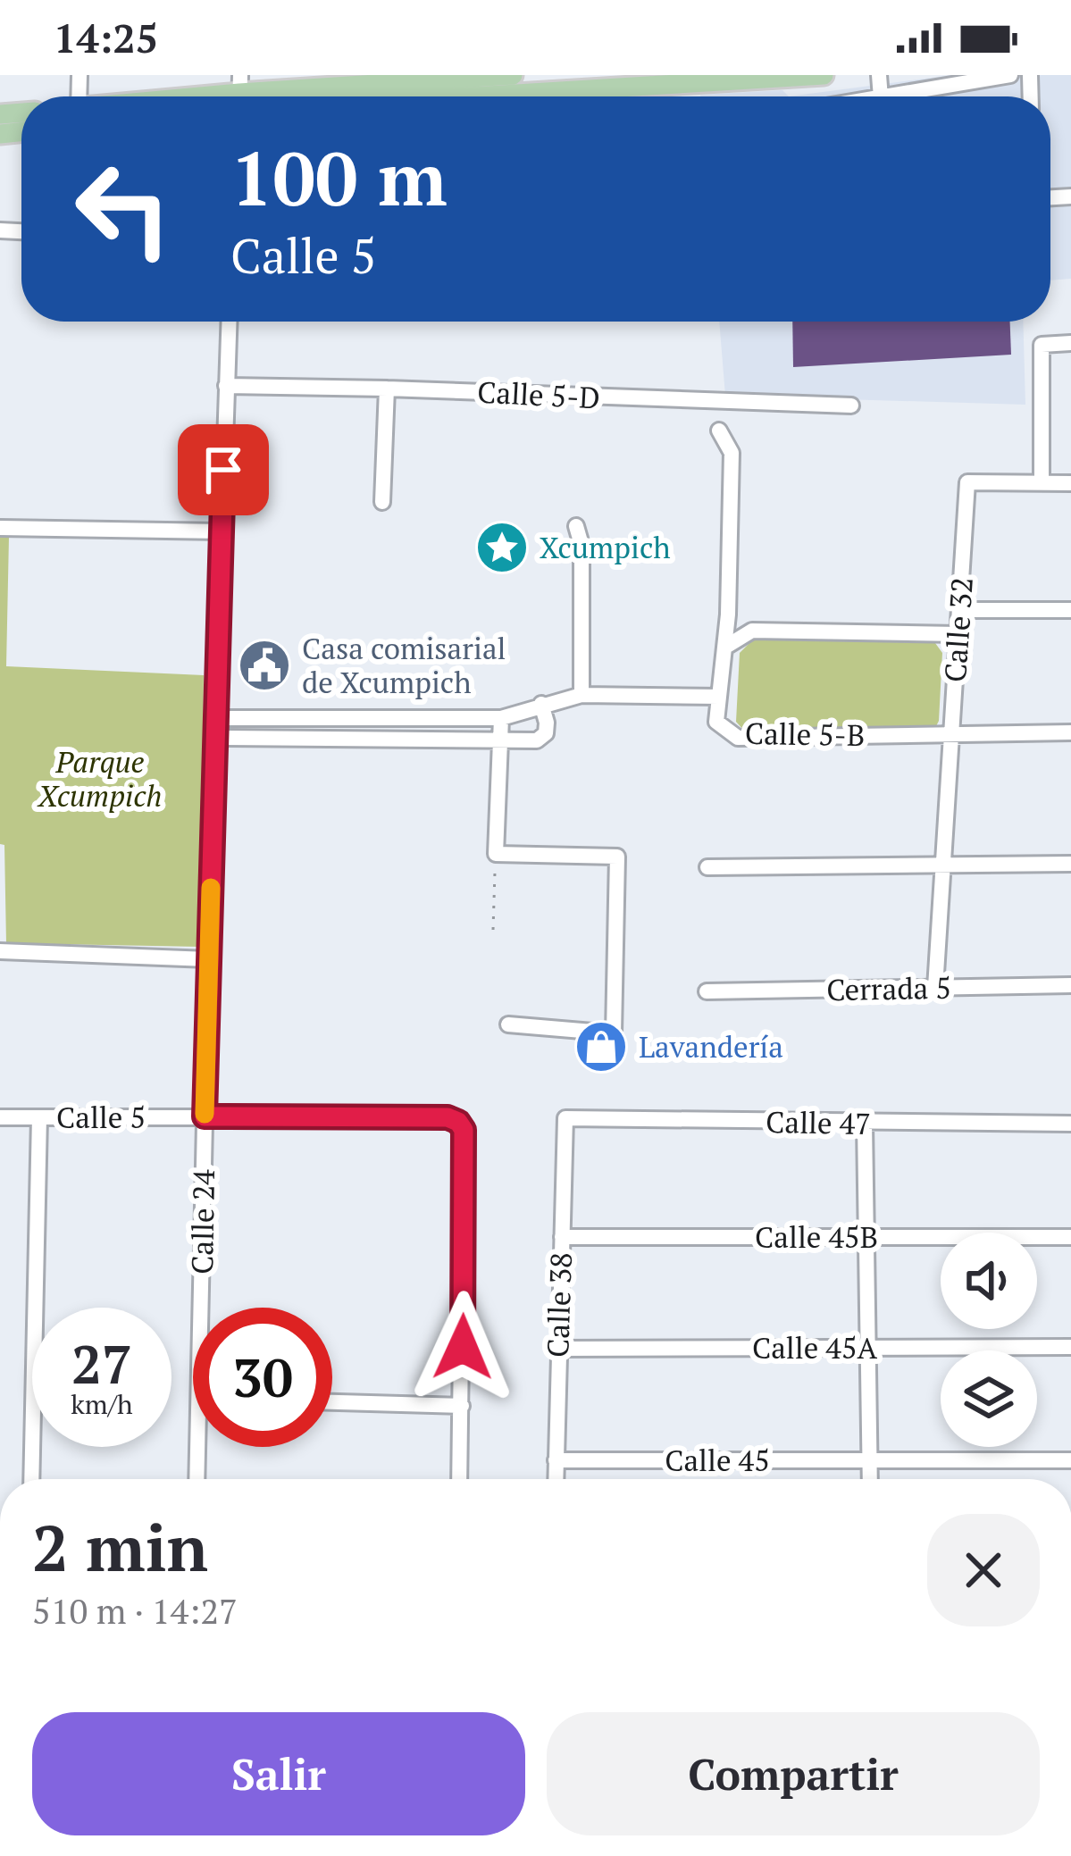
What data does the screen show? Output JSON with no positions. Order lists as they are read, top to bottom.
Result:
{
  "streets": {
    "street": [
      "Calle 5-D",
      "Calle 32",
      "Calle 5-B",
      "Cerrada 5",
      "Calle 5",
      "Calle 47",
      "Calle 24",
      "Calle 45B",
      "Calle 38",
      "Calle 45A",
      "Calle 45"
    ]
  },
  "crossings": [
    ["Calle 5-D", "Calle 24"],
    ["Calle 32", "Calle 5-B"],
    ["Calle 32", "Cerrada 5"],
    ["Calle 5-B", "Calle 24"],
    ["Calle 5", "Calle 24"],
    ["Calle 47", "Calle 38"],
    ["Calle 45B", "Calle 38"],
    ["Calle 38", "Calle 45A"],
    ["Calle 38", "Calle 45"]
  ],
  "parks": ["Parque Xcumpich"],
  "places": {
    "place": ["Xcumpich"],
    "public building": ["Casa comisarial de Xcumpich"],
    "shop": ["Lavandería"]
  },
  "page": {
    "status": "14:25",
    "turn": ["100 m", "Calle 5"],
    "speed": "27 km/h",
    "limit": "30",
    "heading": ["2 min", "510 m · 14:27"],
    "buttons": ["Salir", "Compartir"]
  }
}
